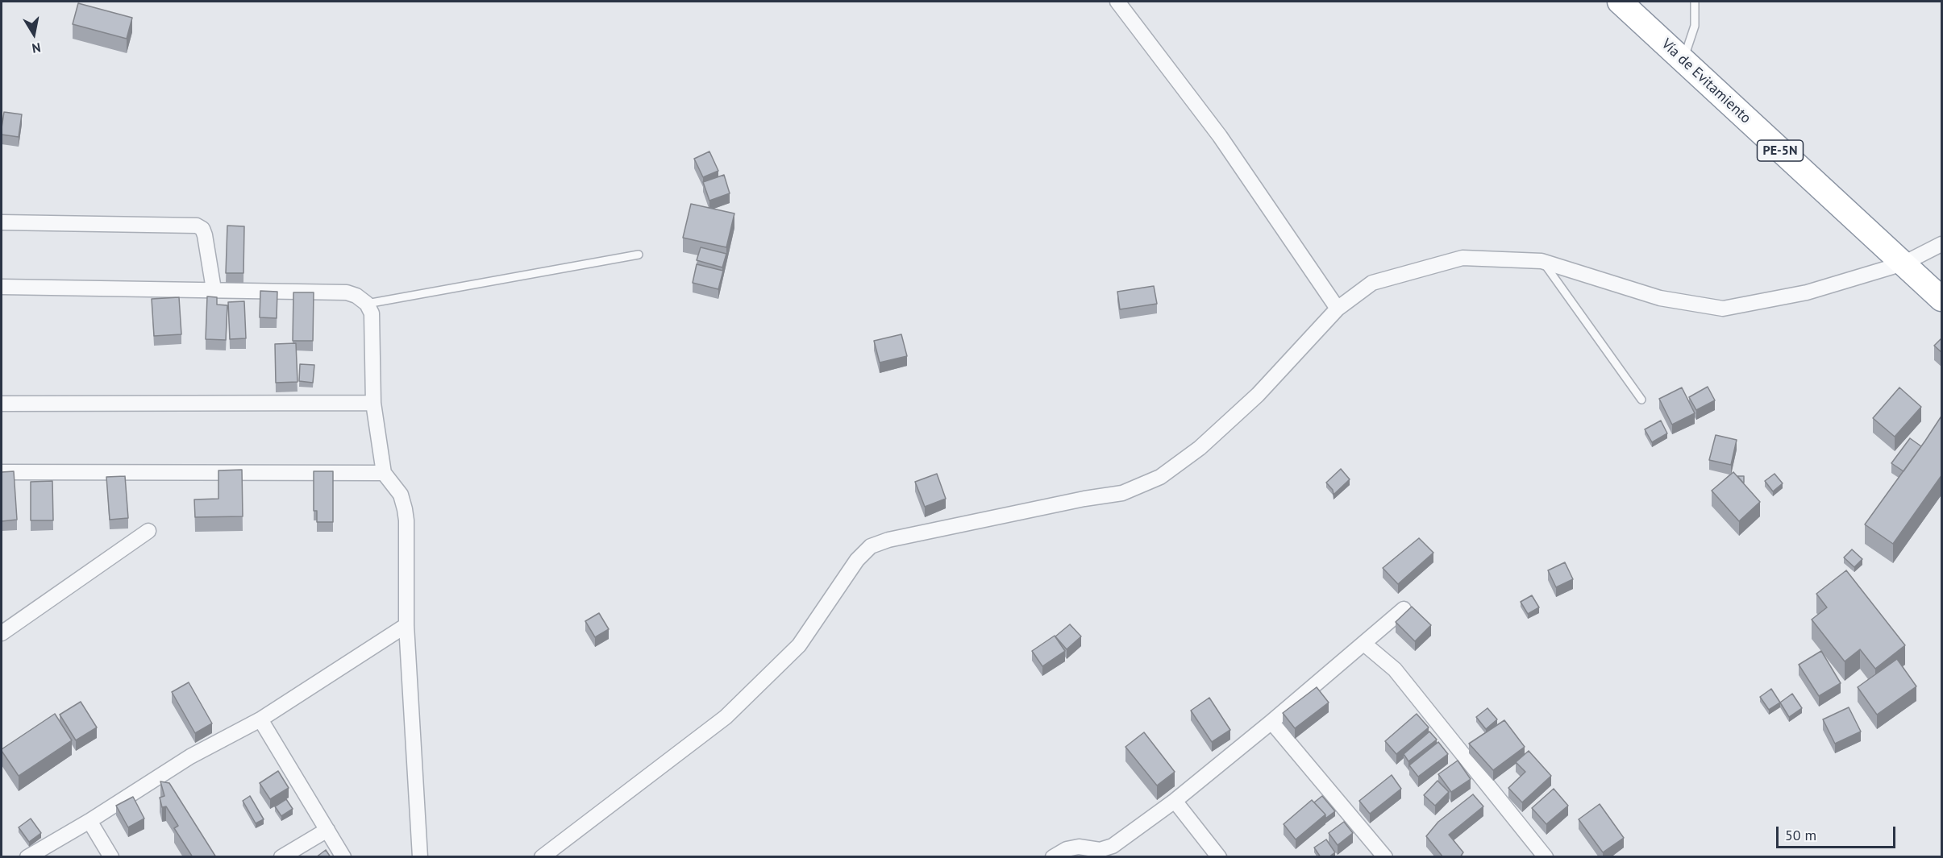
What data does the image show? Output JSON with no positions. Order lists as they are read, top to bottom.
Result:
{
  "streets": {
    "highway": ["Vía de Evitamiento", "PE-5N"]
  },
  "scale_bar": "50 m",
  "north": "bottom"
}
